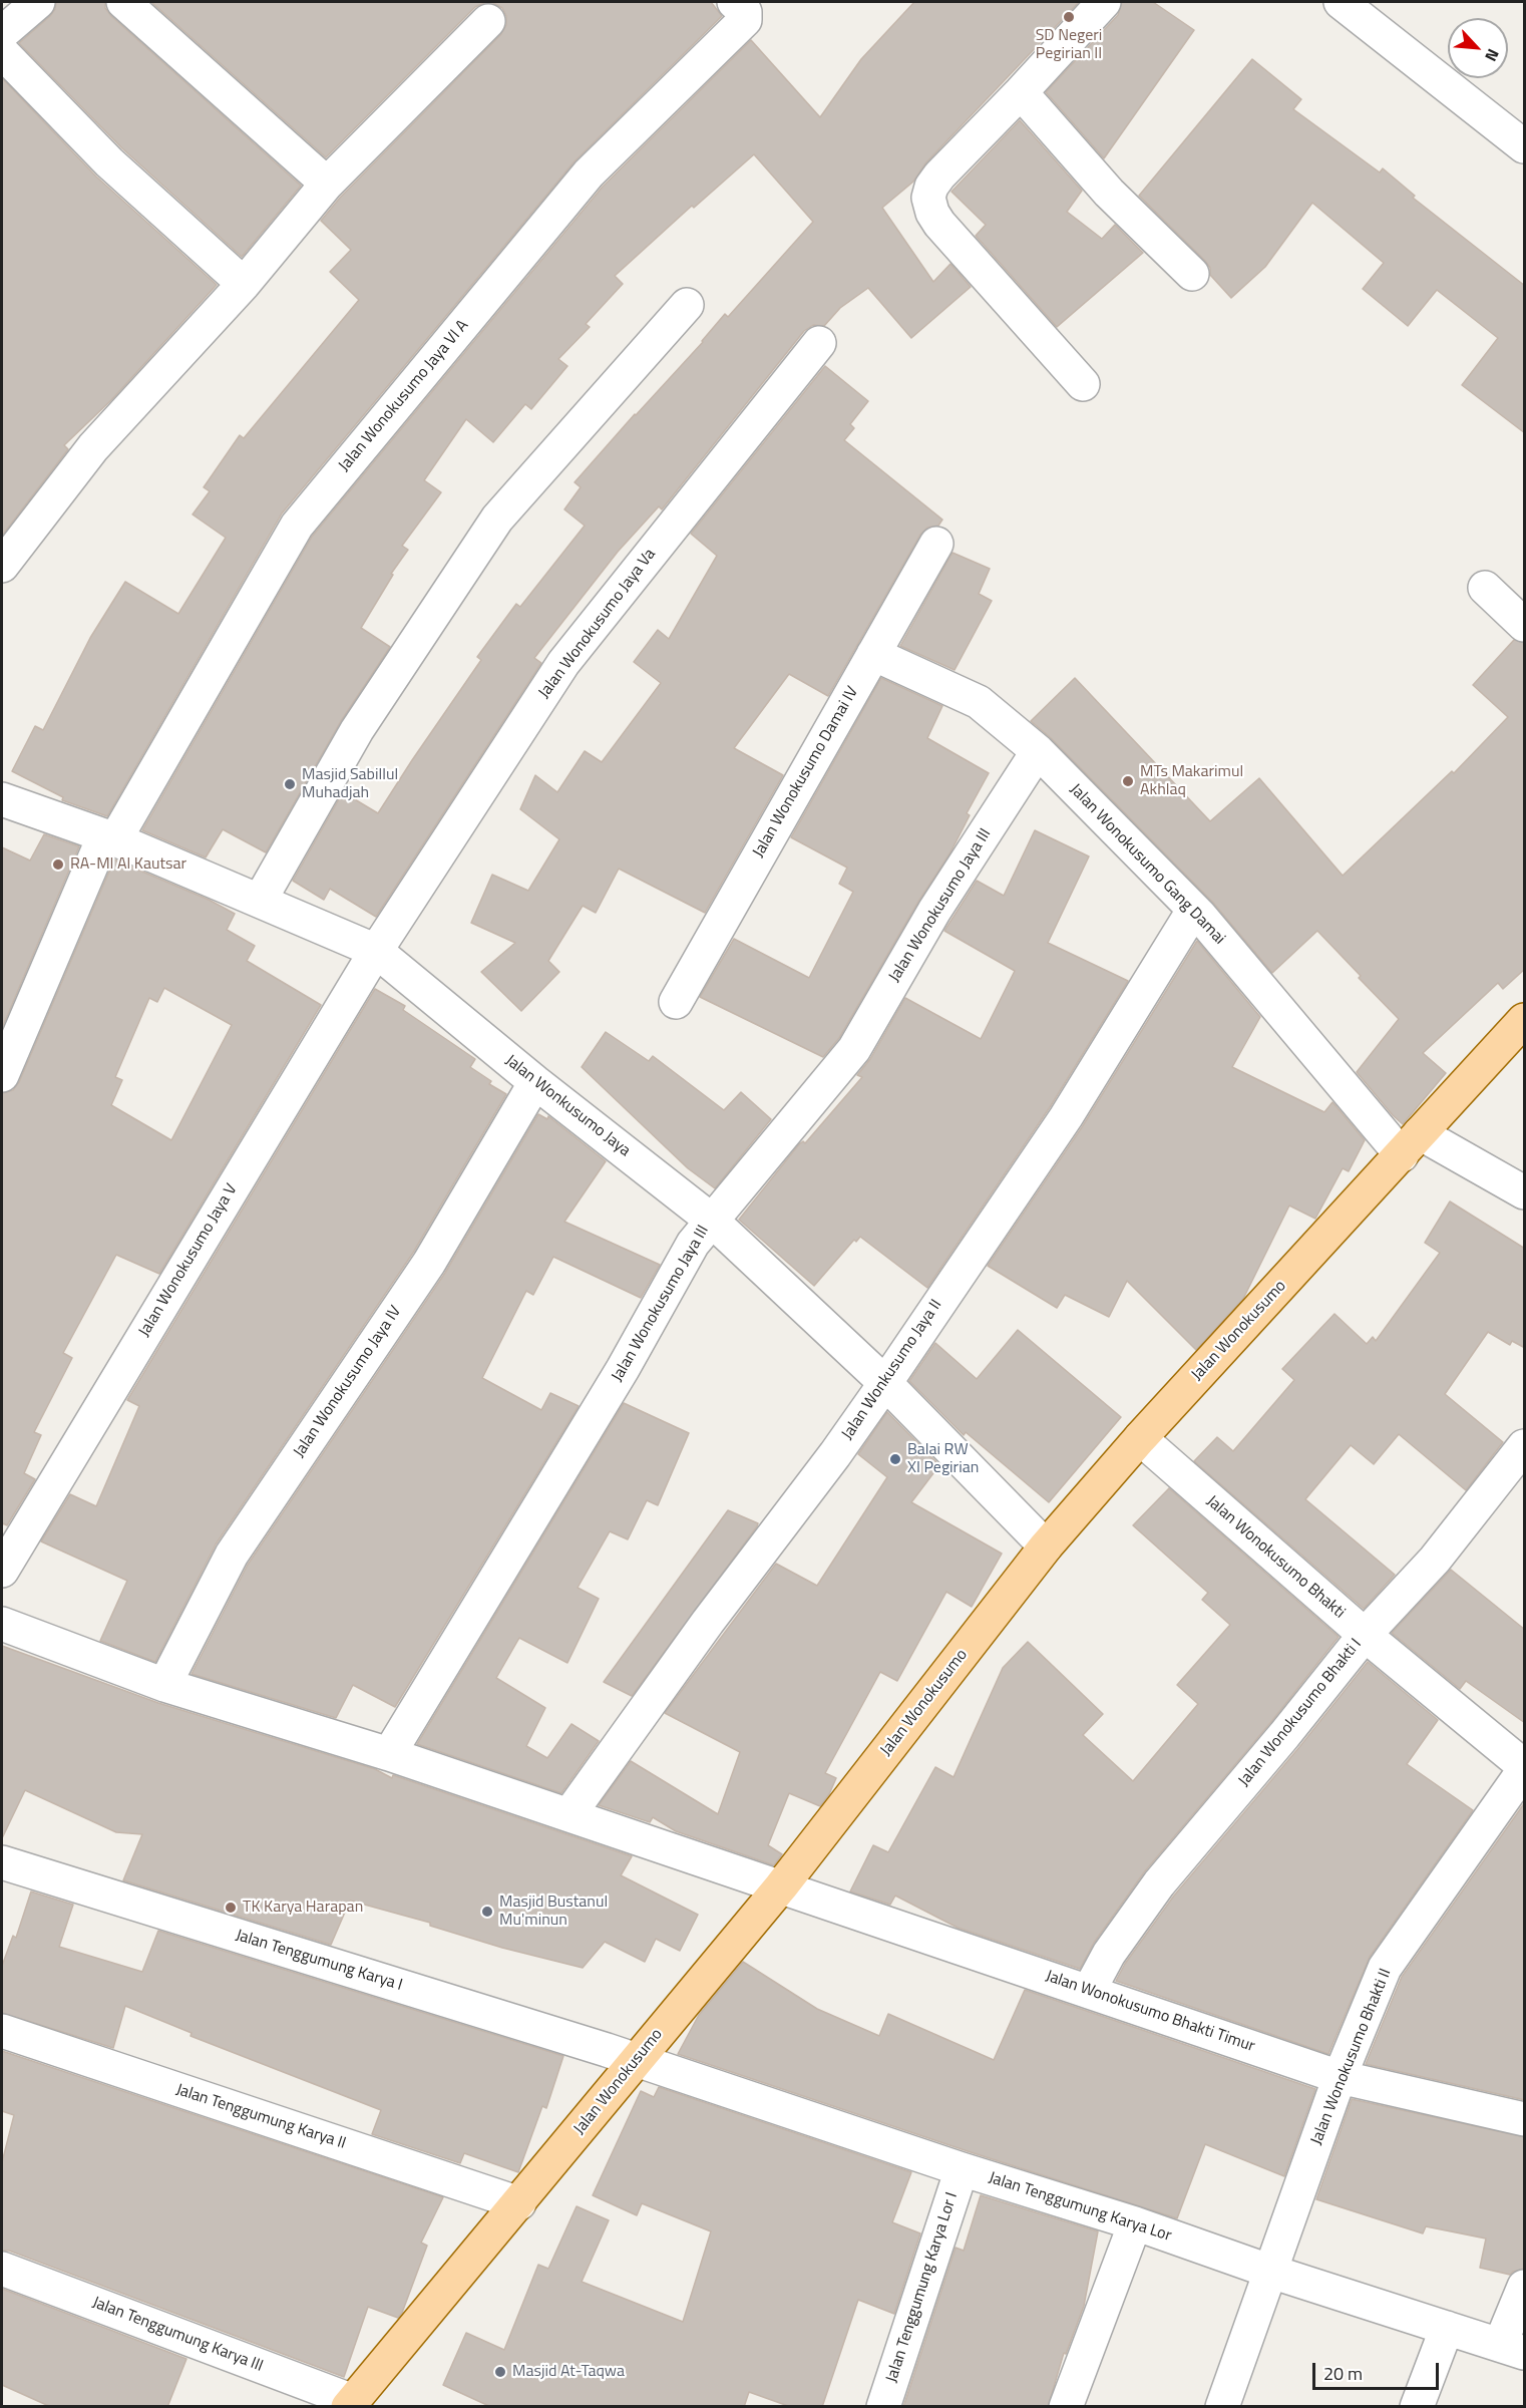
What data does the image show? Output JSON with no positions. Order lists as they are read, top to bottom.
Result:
{
  "streets": {
    "main road": ["Jalan Wonokusumo"],
    "street": [
      "Jalan Wonokusumo Jaya VI A",
      "Jalan Wonokusumo Jaya Va",
      "Jalan Wonokusumo Damai IV",
      "Jalan Wonokusumo Gang Damai",
      "Jalan Wonokusumo Jaya III",
      "Jalan Wonkusumo Jaya",
      "Jalan Wonokusumo Jaya V",
      "Jalan Wonkusumo Jaya II",
      "Jalan Wonokusumo Jaya IV",
      "Jalan Wonokusumo Bhakti",
      "Jalan Wonokusumo Bhakti I",
      "Jalan Tenggumung Karya I",
      "Jalan Wonokusumo Bhakti Timur",
      "Jalan Wonokusumo Bhakti II",
      "Jalan Tenggumung Karya II",
      "Jalan Tenggumung Karya Lor",
      "Jalan Tenggumung Karya Lor I",
      "Jalan Tenggumung Karya III"
    ]
  },
  "crossings": [
    ["Jalan Wonokusumo Jaya VI A", "Jalan Wonkusumo Jaya"],
    ["Jalan Wonokusumo Jaya Va", "Jalan Wonkusumo Jaya"],
    ["Jalan Wonokusumo Jaya Va", "Jalan Wonokusumo Jaya V"],
    ["Jalan Wonokusumo Damai IV", "Jalan Wonokusumo Gang Damai"],
    ["Jalan Wonokusumo Gang Damai", "Jalan Wonokusumo Jaya III"],
    ["Jalan Wonokusumo Gang Damai", "Jalan Wonokusumo"],
    ["Jalan Wonokusumo Gang Damai", "Jalan Wonkusumo Jaya II"],
    ["Jalan Wonokusumo Jaya III", "Jalan Wonkusumo Jaya"],
    ["Jalan Wonokusumo Jaya III", "Jalan Wonokusumo Bhakti Timur"],
    ["Jalan Wonkusumo Jaya", "Jalan Wonokusumo Jaya V"],
    ["Jalan Wonkusumo Jaya", "Jalan Wonokusumo"],
    ["Jalan Wonkusumo Jaya", "Jalan Wonkusumo Jaya II"],
    ["Jalan Wonkusumo Jaya", "Jalan Wonokusumo Jaya IV"],
    ["Jalan Wonokusumo", "Jalan Wonokusumo Bhakti"],
    ["Jalan Wonokusumo", "Jalan Tenggumung Karya I"],
    ["Jalan Wonokusumo", "Jalan Wonokusumo Bhakti Timur"],
    ["Jalan Wonokusumo", "Jalan Tenggumung Karya II"],
    ["Jalan Wonokusumo", "Jalan Tenggumung Karya Lor"],
    ["Jalan Wonokusumo", "Jalan Tenggumung Karya III"],
    ["Jalan Wonkusumo Jaya II", "Jalan Wonokusumo Bhakti Timur"],
    ["Jalan Wonokusumo Jaya IV", "Jalan Wonokusumo Bhakti Timur"],
    ["Jalan Wonokusumo Bhakti", "Jalan Wonokusumo Bhakti I"],
    ["Jalan Wonokusumo Bhakti", "Jalan Wonokusumo Bhakti II"],
    ["Jalan Wonokusumo Bhakti I", "Jalan Wonokusumo Bhakti Timur"],
    ["Jalan Tenggumung Karya I", "Jalan Tenggumung Karya Lor"],
    ["Jalan Wonokusumo Bhakti Timur", "Jalan Wonokusumo Bhakti II"],
    ["Jalan Wonokusumo Bhakti II", "Jalan Tenggumung Karya Lor"],
    ["Jalan Tenggumung Karya Lor", "Jalan Tenggumung Karya Lor I"]
  ],
  "places": [
    "SD Negeri Pegirian II",
    "MTs Makarimul Akhlaq",
    "Masjid Sabillul Muhadjah",
    "RA-MI Al Kautsar",
    "Balai RW XI Pegirian",
    "TK Karya Harapan",
    "Masjid Bustanul Mu'minun",
    "Masjid At-Taqwa"
  ],
  "scale_bar": "20 m",
  "north": "bottom right"
}
